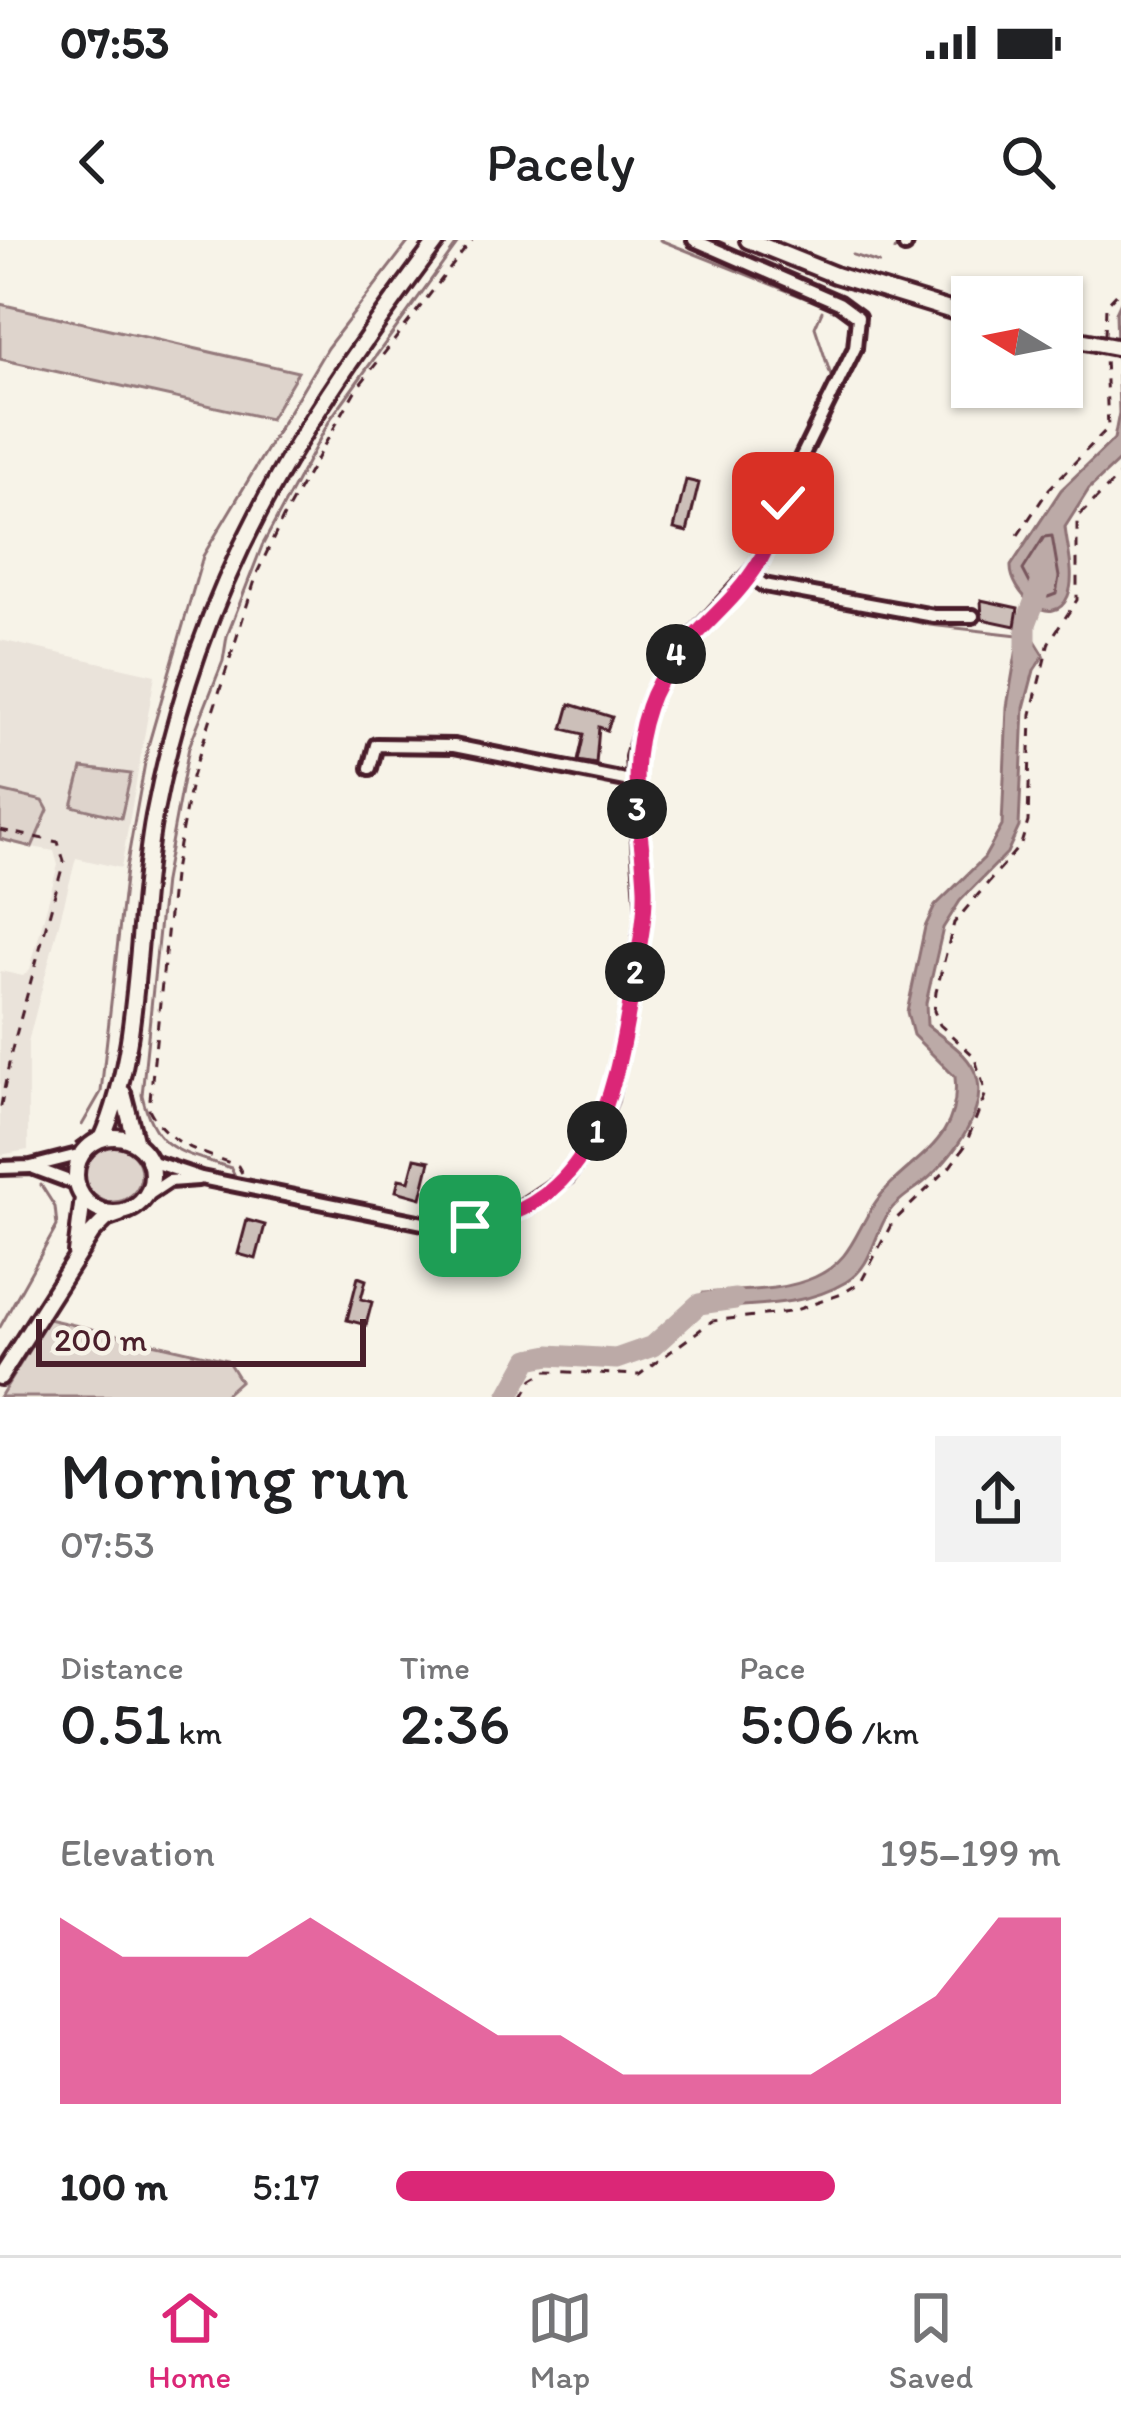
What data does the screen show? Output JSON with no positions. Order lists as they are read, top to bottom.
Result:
{
  "scale_bar": "200 m",
  "north": "left",
  "page": {
    "status": "07:53",
    "header": "Pacely",
    "pins": [
      "4",
      "3",
      "2",
      "1"
    ],
    "scale": "200 m",
    "heading": ["Morning run", "07:53"],
    "stats": [
      ["Distance", "0.51 km"],
      ["Time", "2:36"],
      ["Pace", "5:06 /km"]
    ],
    "chart": ["Elevation", "195–199 m"],
    "list": [
      {
        "name": "100 m",
        "note": "5:17"
      }
    ],
    "tabs": ["Home", "Map", "Saved"]
  }
}
